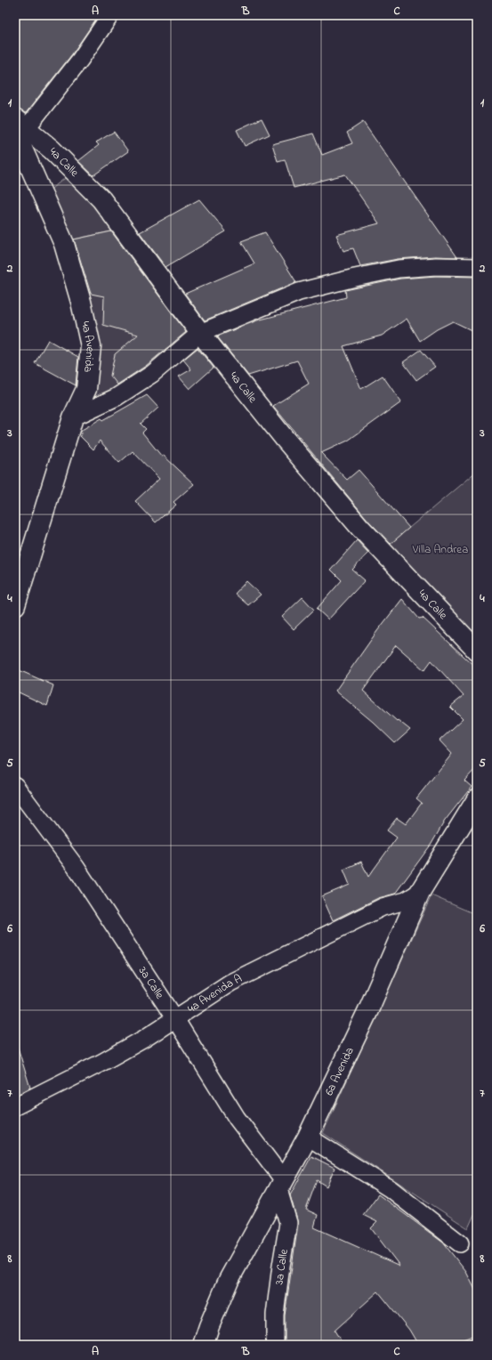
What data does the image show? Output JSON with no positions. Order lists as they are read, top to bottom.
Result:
{
  "streets": {
    "main road": ["4a Calle", "4a Avenida", "6a Avenida"],
    "street": ["3a Calle", "4a Avenida A"]
  },
  "crossings": [
    ["4a Calle", "4a Avenida"],
    ["3a Calle", "4a Avenida A"],
    ["3a Calle", "6a Avenida"],
    ["4a Avenida A", "6a Avenida"]
  ],
  "parks": ["Villa Andrea"],
  "grid": {
    "columns": ["A", "B", "C"],
    "rows": [
      "1",
      "2",
      "3",
      "4",
      "5",
      "6",
      "7",
      "8"
    ]
  }
}
